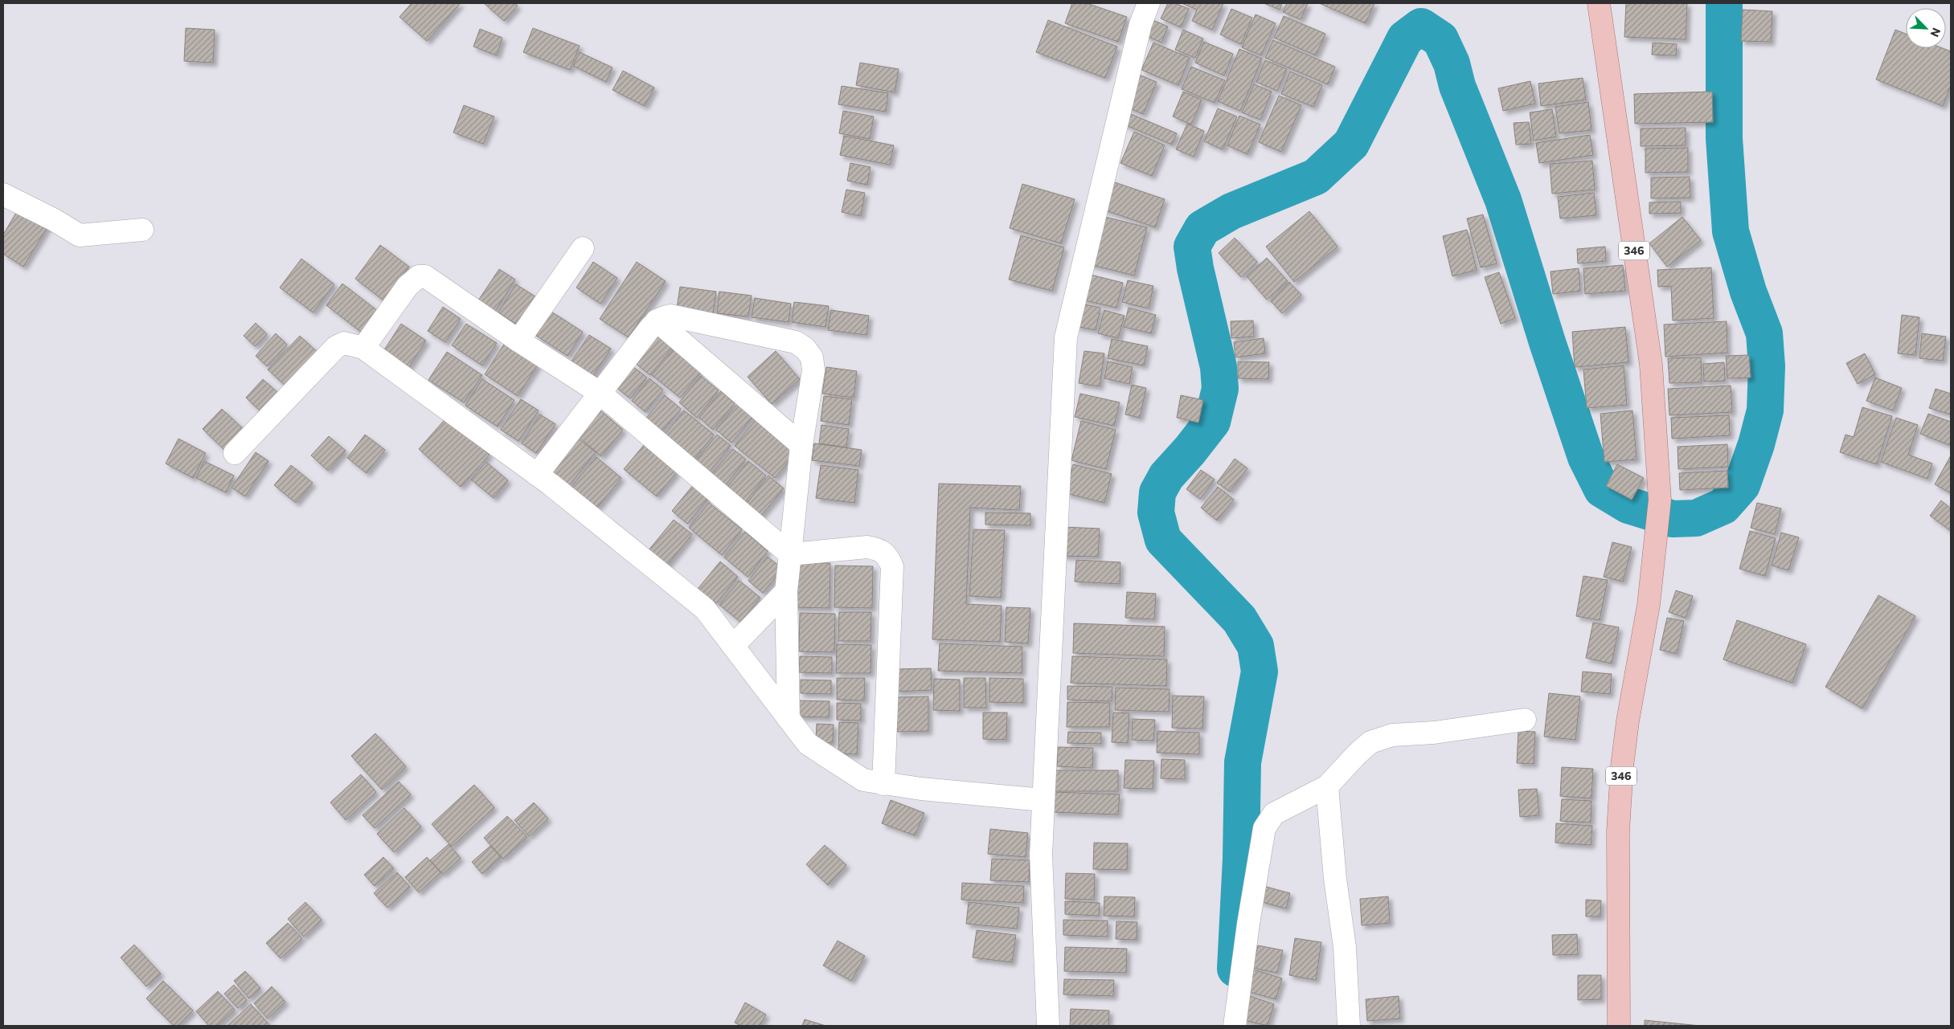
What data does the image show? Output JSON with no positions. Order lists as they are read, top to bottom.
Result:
{
  "streets": {
    "main road": ["346"]
  },
  "north": "bottom right"
}
